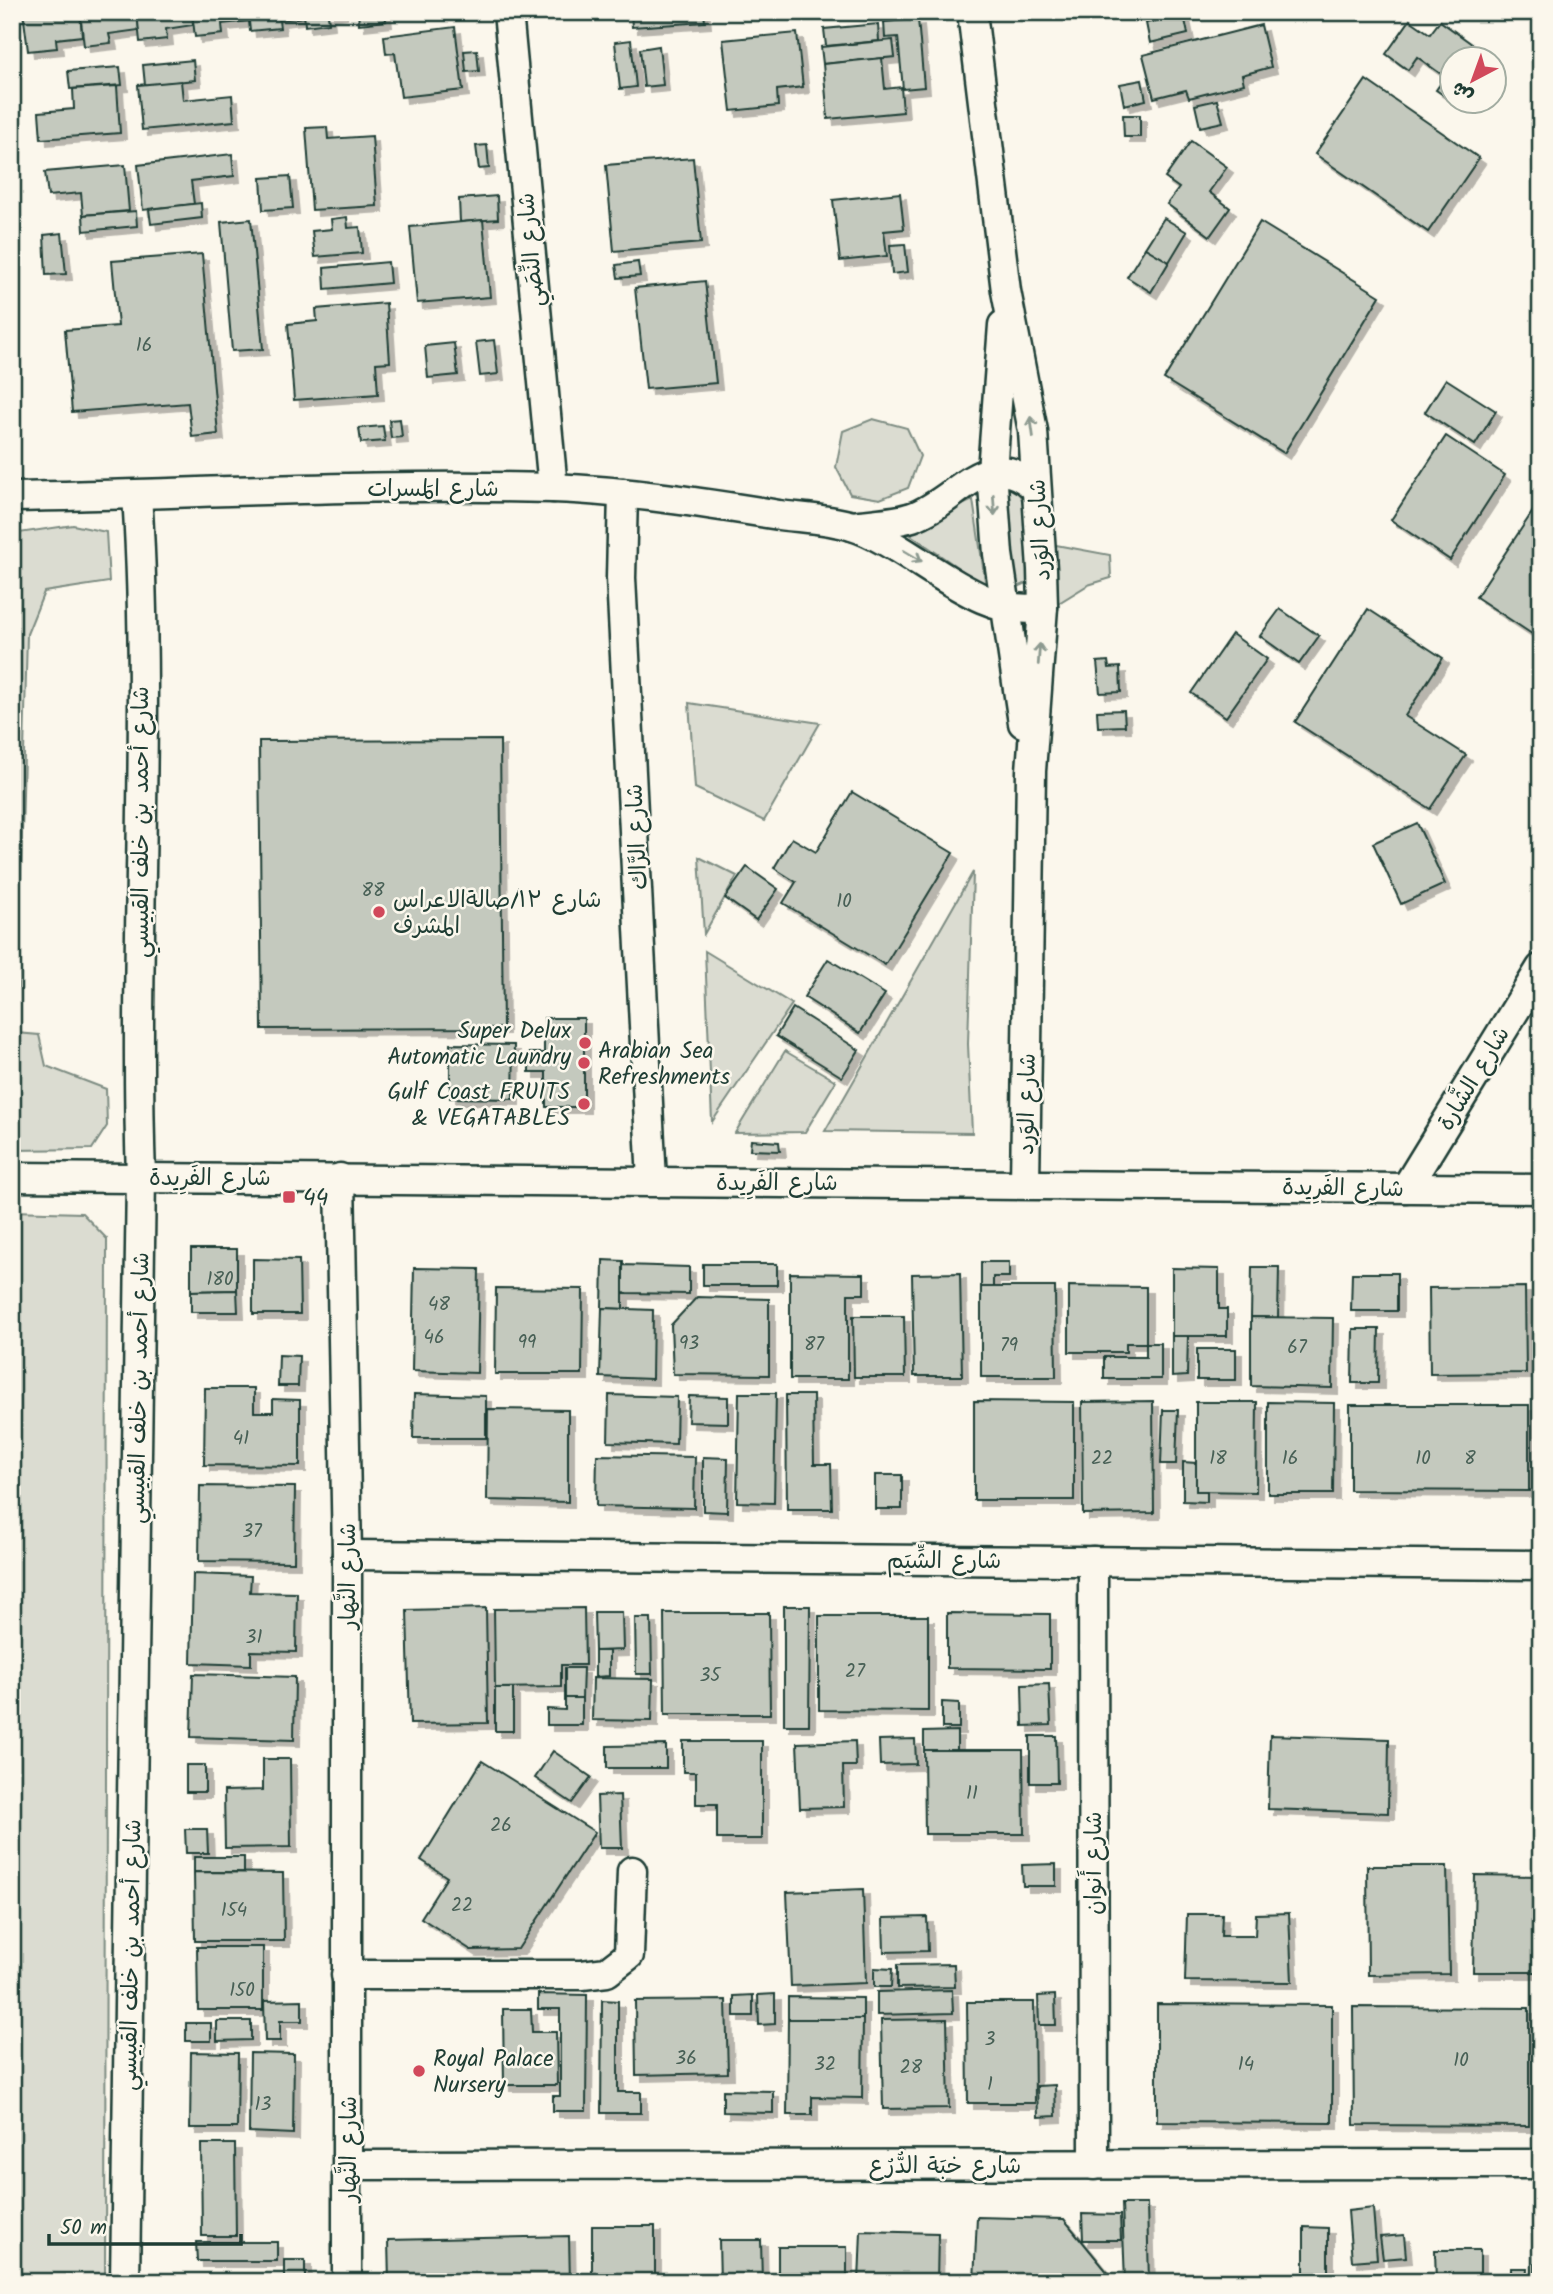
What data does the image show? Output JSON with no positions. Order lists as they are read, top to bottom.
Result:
{
  "streets": {
    "street": [
      "شارع النِّصَي",
      "شارع المَسرات",
      "شارع الوَرد",
      "شارع أحمد بن خلف القبيسي",
      "شارع الرَّاك",
      "شارع الشَّارة",
      "شارع الفَرِيدة",
      "شارع الشِّيَم",
      "شارع النَّهار",
      "شارع أَنوان",
      "شارع خبَة الدُّرُع"
    ]
  },
  "crossings": [
    ["شارع النِّصَي", "شارع المَسرات"],
    ["شارع المَسرات", "شارع الوَرد"],
    ["شارع المَسرات", "شارع أحمد بن خلف القبيسي"],
    ["شارع المَسرات", "شارع الرَّاك"],
    ["شارع الوَرد", "شارع الفَرِيدة"],
    ["شارع أحمد بن خلف القبيسي", "شارع الفَرِيدة"],
    ["شارع الرَّاك", "شارع الفَرِيدة"],
    ["شارع الشَّارة", "شارع الفَرِيدة"],
    ["شارع الفَرِيدة", "شارع النَّهار"],
    ["شارع الشِّيَم", "شارع النَّهار"],
    ["شارع الشِّيَم", "شارع أَنوان"],
    ["شارع النَّهار", "شارع خبَة الدُّرُع"],
    ["شارع أَنوان", "شارع خبَة الدُّرُع"]
  ],
  "places": {
    "other": [
      "شارع ١٣/صالةالاعراس المشرف",
      "Super Delux Automatic Laundry",
      "Arabian Sea Refreshments",
      "Gulf Coast FRUITS & VEGATABLES",
      "Royal Palace Nursery"
    ],
    "transit": ["44"]
  },
  "house_numbers": [
    "16",
    "88",
    "10",
    "180",
    "48",
    "46",
    "99",
    "93",
    "87",
    "79",
    "67",
    "41",
    "22",
    "18",
    "16",
    "10",
    "8",
    "37",
    "31",
    "27",
    "35",
    "11",
    "26",
    "22",
    "154",
    "150",
    "3",
    "36",
    "10",
    "32",
    "14",
    "28",
    "1",
    "13"
  ],
  "scale_bar": "50 m",
  "north": "bottom left"
}
